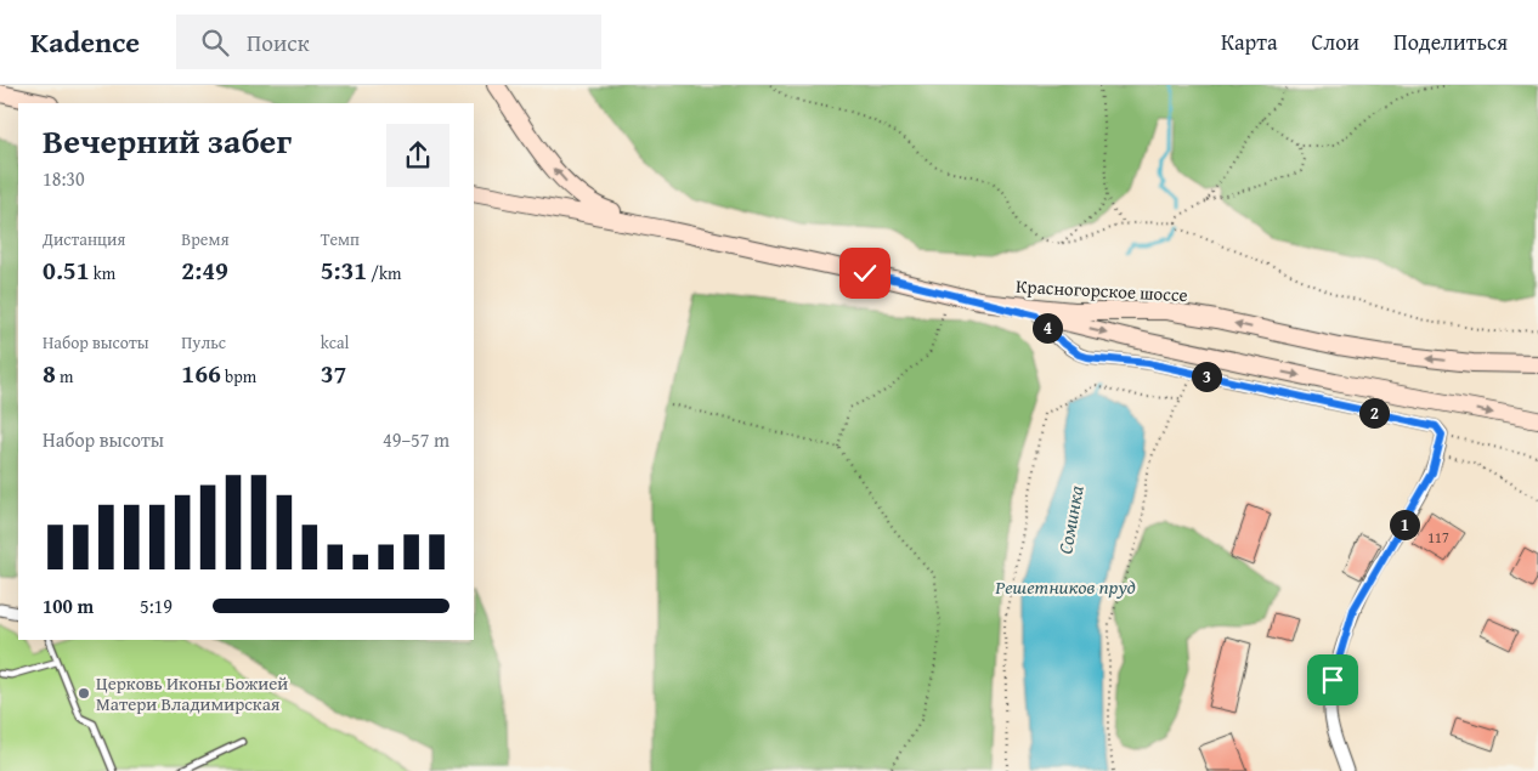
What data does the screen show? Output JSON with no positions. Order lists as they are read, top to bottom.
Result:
{
  "streets": {
    "main road": ["Красногорское шоссе"]
  },
  "water": ["Соминка", "Решетников пруд"],
  "places": ["Церковь Иконы Божией Матери Владимирская"],
  "house_numbers": ["117"],
  "page": {
    "header": "Kadence",
    "search": "Поиск",
    "nav": ["Карта", "Слои", "Поделиться"],
    "heading": ["Вечерний забег", "18:30"],
    "stats": [
      ["Дистанция", "0.51 km"],
      ["Время", "2:49"],
      ["Темп", "5:31 /km"],
      ["Набор высоты", "8 m"],
      ["Пульс", "166 bpm"],
      ["kcal", "37"]
    ],
    "pins": [
      "4",
      "3",
      "2",
      "1"
    ],
    "chart": ["Набор высоты", "49–57 m"],
    "list": [
      {
        "name": "100 m",
        "note": "5:19"
      }
    ]
  }
}
